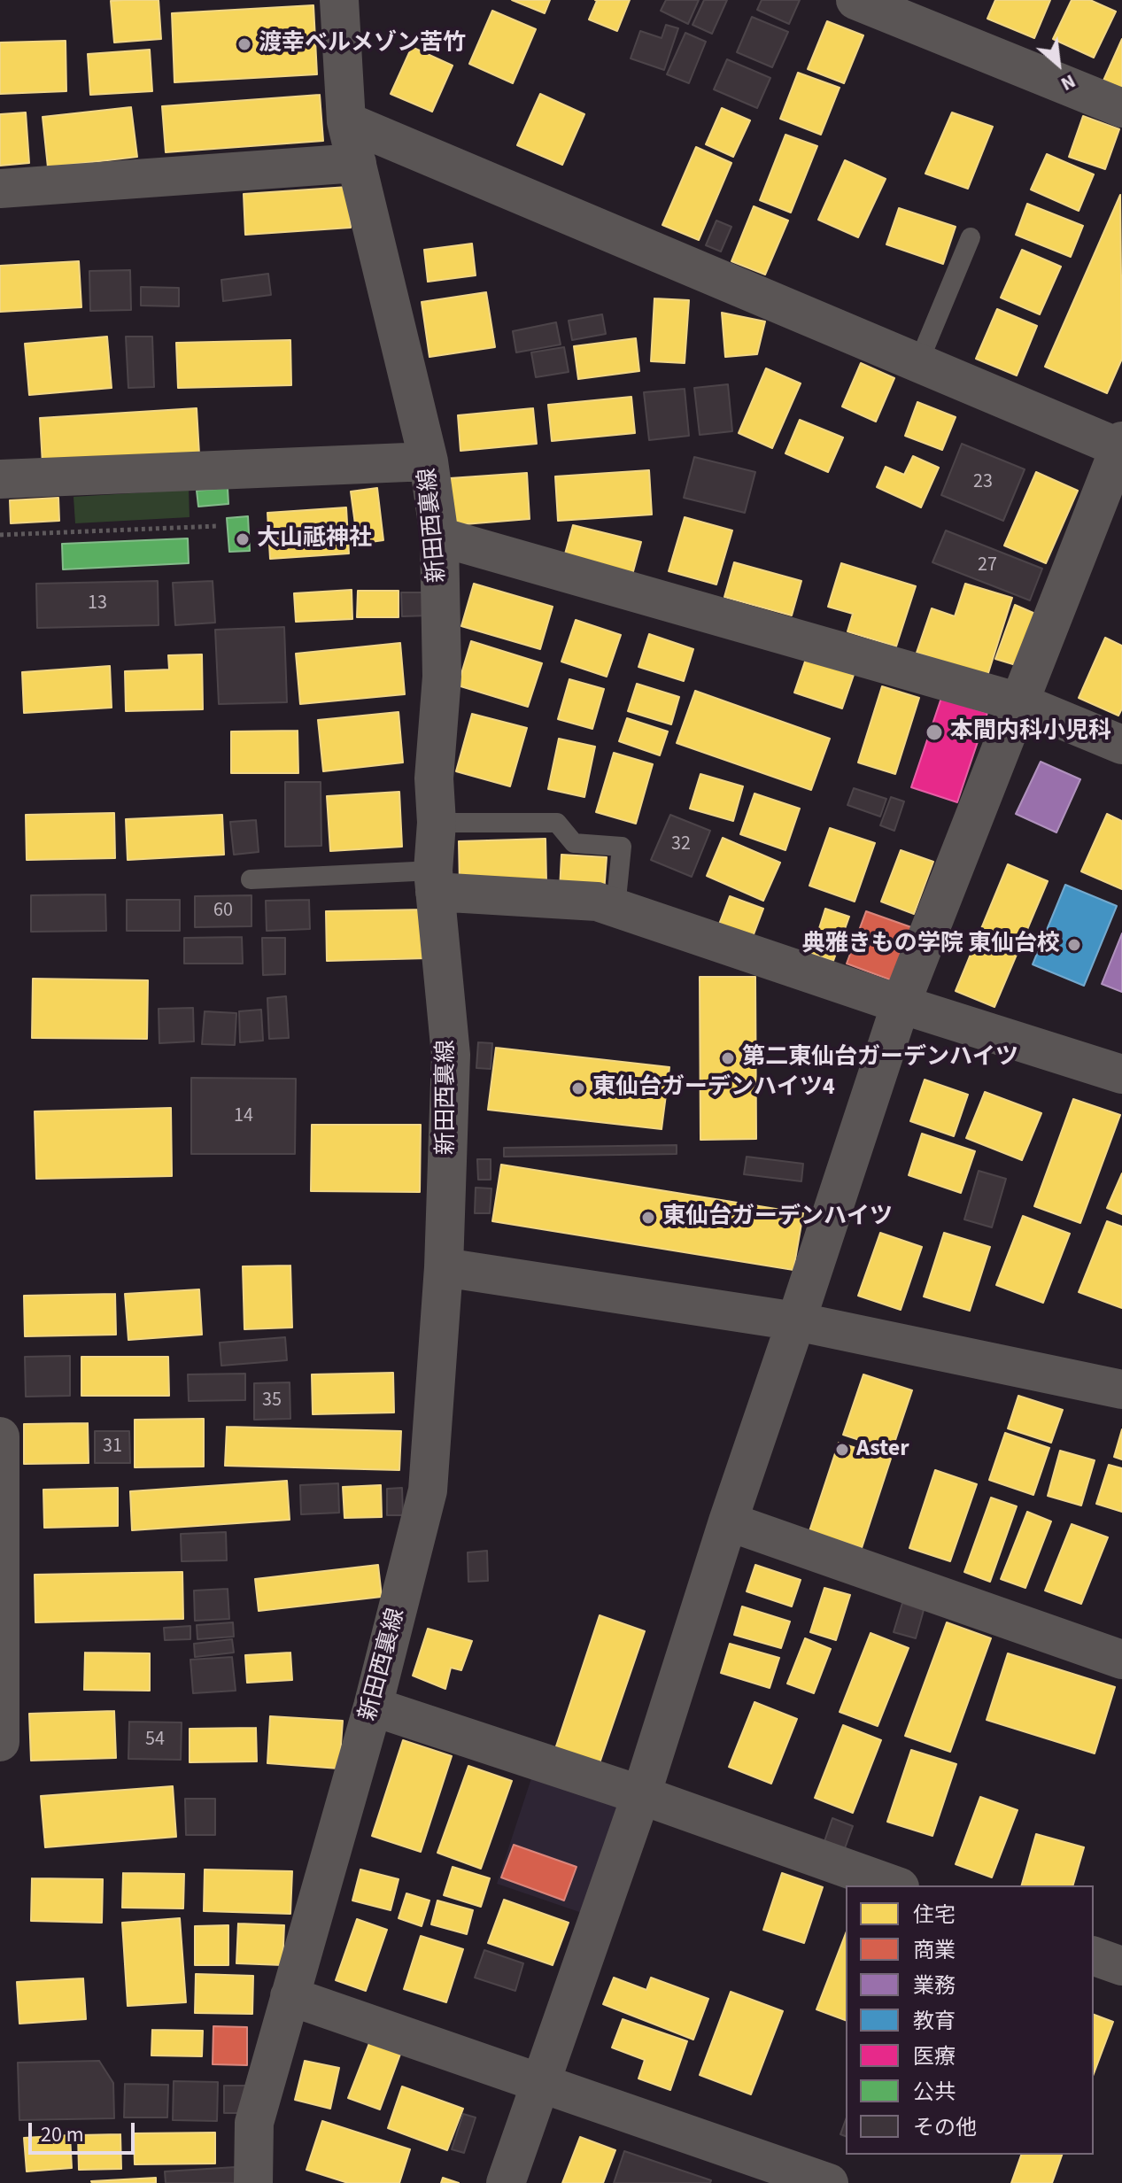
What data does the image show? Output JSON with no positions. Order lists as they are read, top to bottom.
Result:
{
  "streets": {
    "street": ["新田西裏線"]
  },
  "places": [
    "渡幸ベルメゾン苦竹",
    "大山祗神社",
    "本間内科小児科",
    "典雅きもの学院 東仙台校",
    "第二東仙台ガーデンハイツ",
    "東仙台ガーデンハイツ4",
    "東仙台ガーデンハイツ",
    "Aster"
  ],
  "house_numbers": [
    "23",
    "27",
    "13",
    "32",
    "60",
    "14",
    "35",
    "31",
    "54"
  ],
  "legend": [
    "住宅",
    "商業",
    "業務",
    "教育",
    "医療",
    "公共",
    "その他"
  ],
  "scale_bar": "20 m",
  "north": "bottom right"
}
